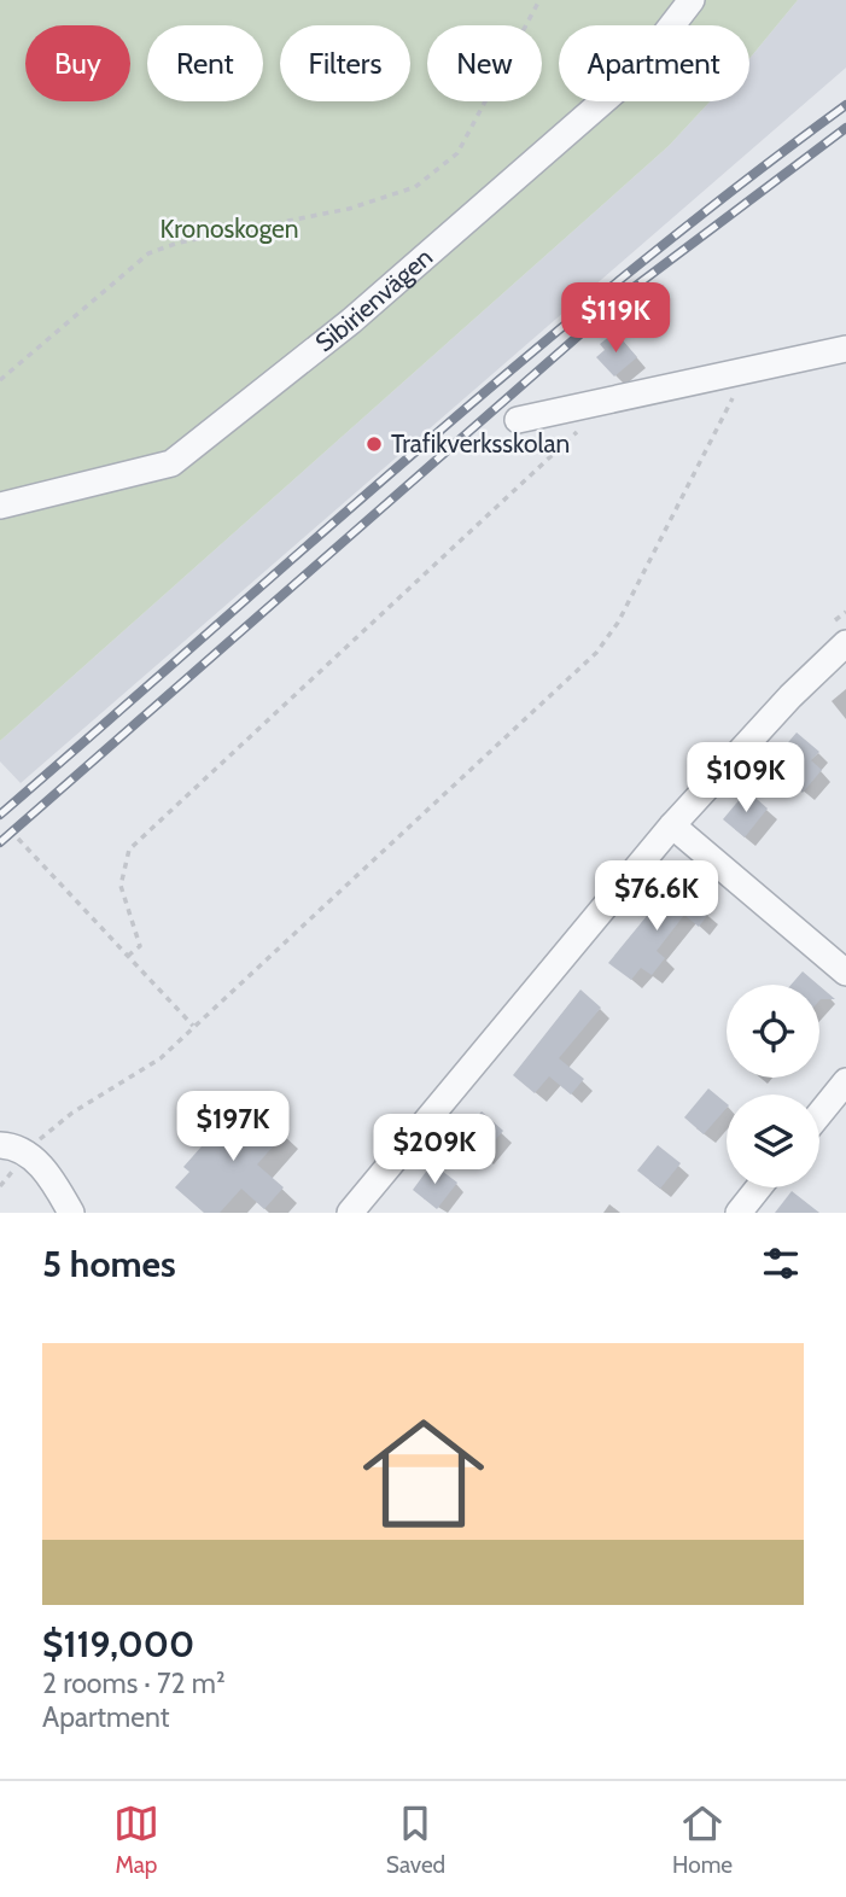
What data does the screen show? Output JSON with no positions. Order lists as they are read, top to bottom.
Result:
{
  "streets": {
    "street": ["Sibirienvägen"]
  },
  "parks": ["Kronoskogen"],
  "places": ["Trafikverksskolan"],
  "page": {
    "chip": [
      "Buy",
      "Rent",
      "Filters",
      "New",
      "Apartment"
    ],
    "price": [
      "$119K",
      "$109K",
      "$76.6K",
      "$197K",
      "$209K"
    ],
    "heading": "5 homes",
    "list": [
      {
        "name": "$119,000",
        "note": "2 rooms · 72 m² · Apartment"
      }
    ],
    "tabs": ["Map", "Saved", "Home"]
  }
}
